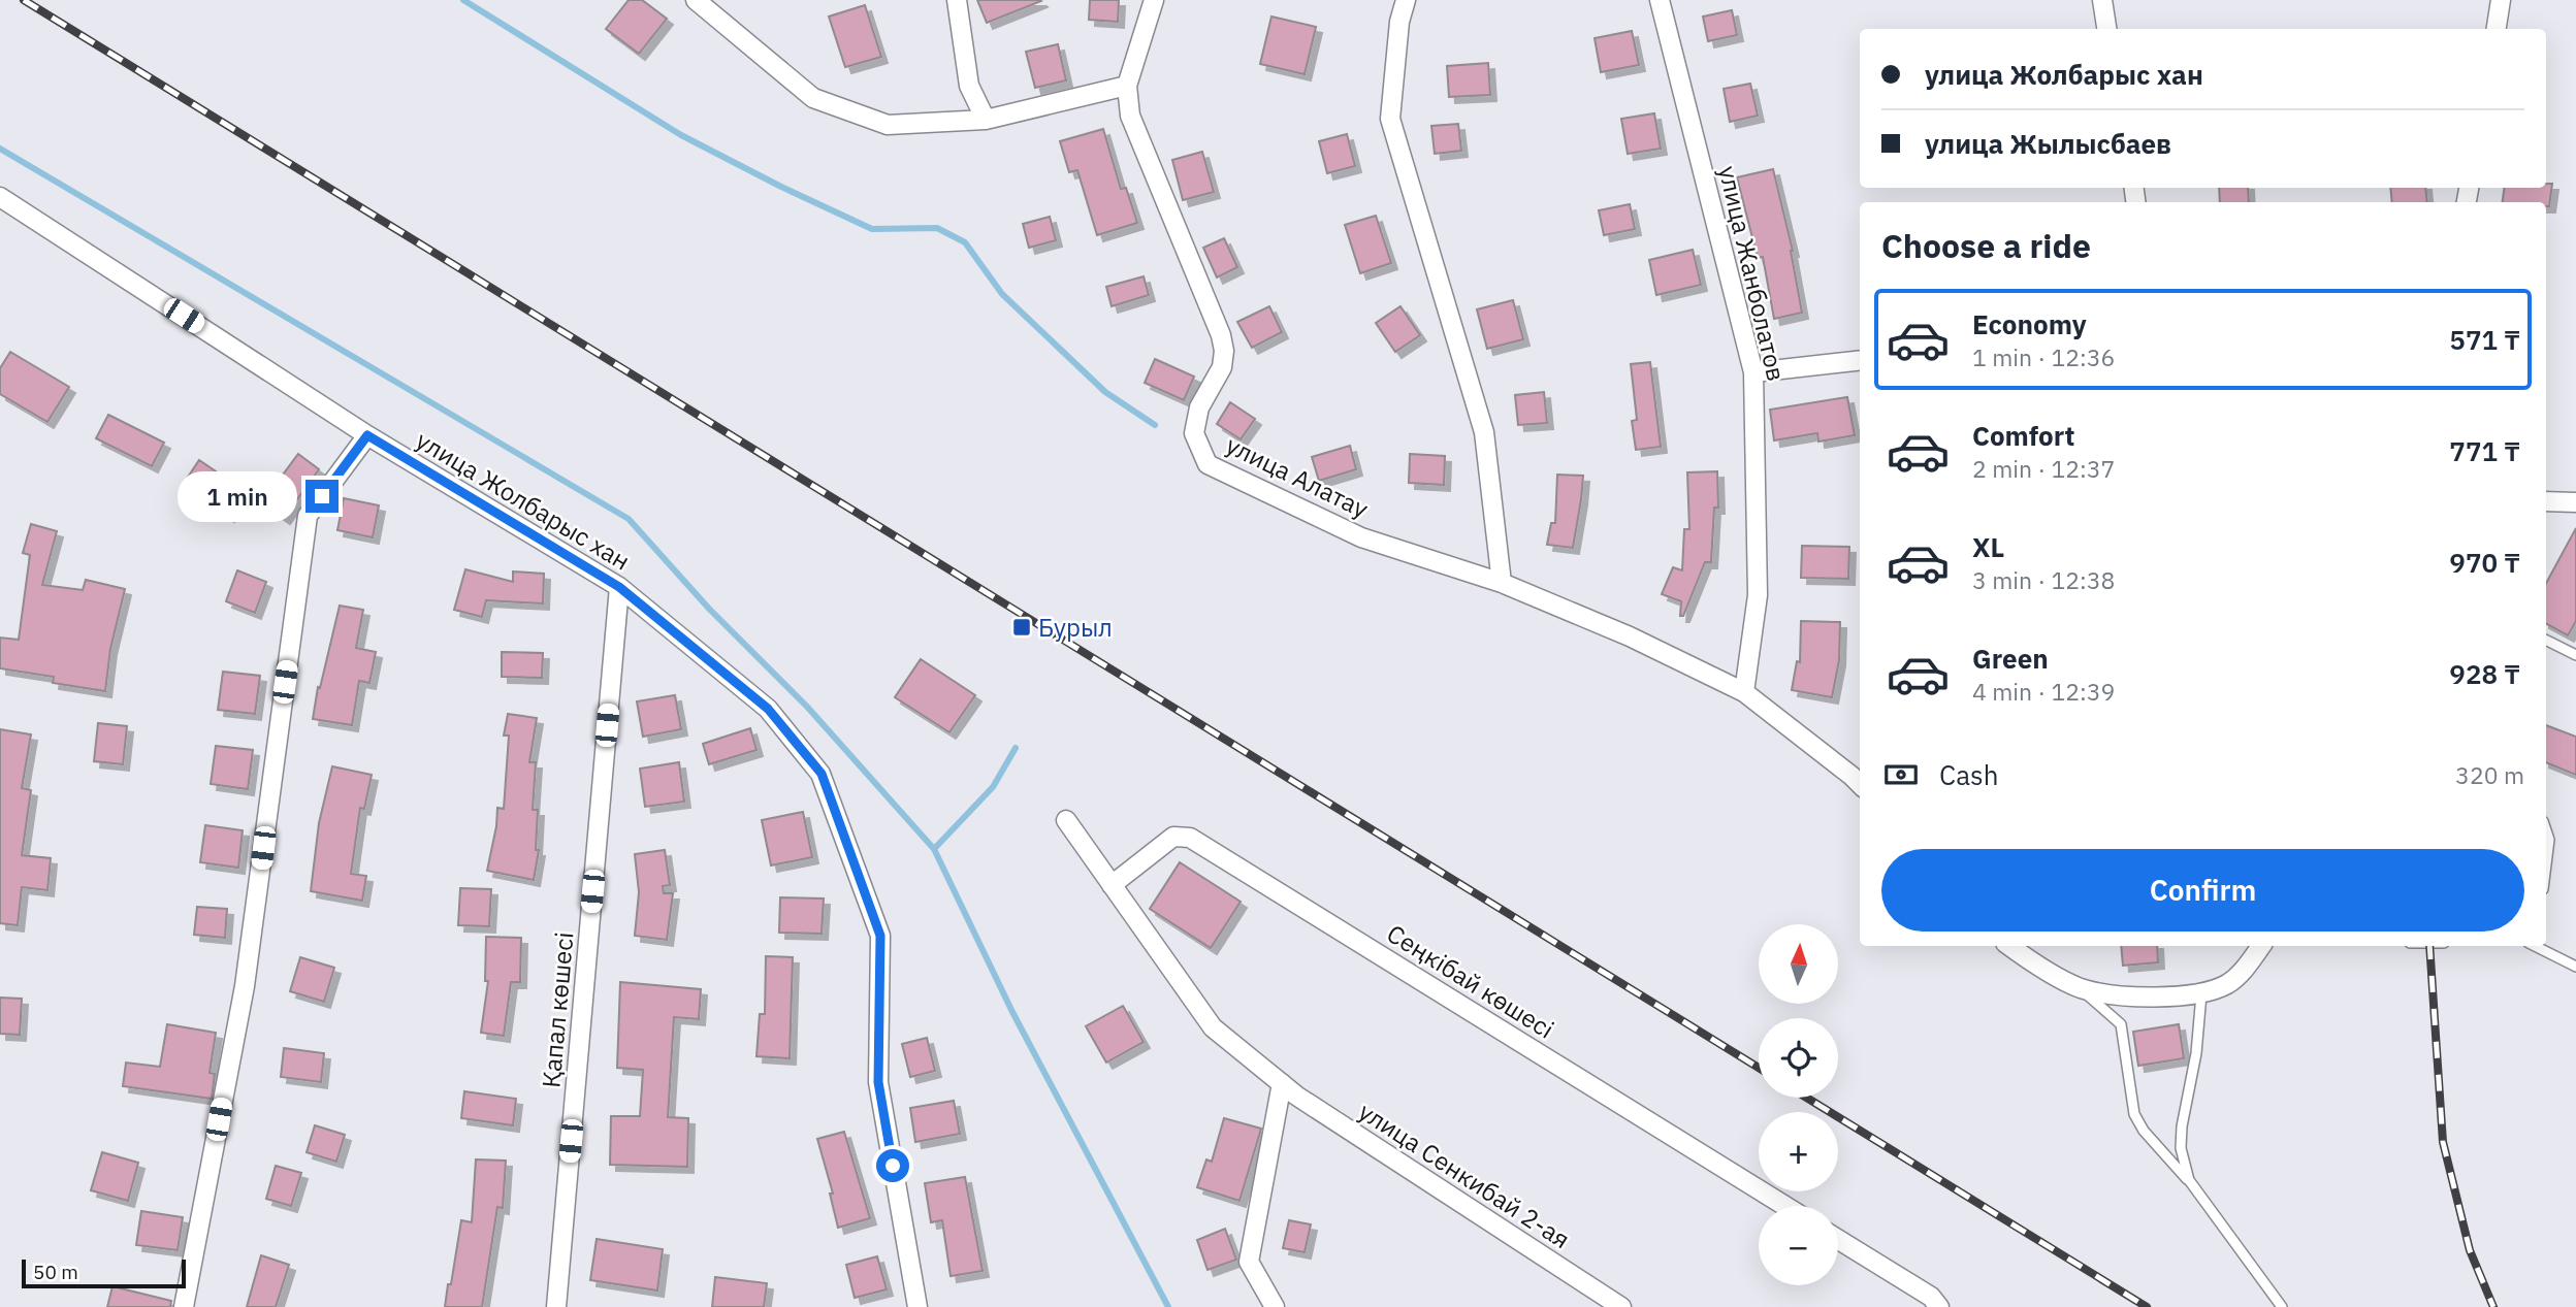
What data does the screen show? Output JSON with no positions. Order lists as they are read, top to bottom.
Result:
{
  "streets": {
    "street": [
      "улица Жанболатов",
      "улица Алатау",
      "улица Жолбарыс хан",
      "Сеңкібай көшесі",
      "Қапал көшесі",
      "улица Сенкибай 2-ая"
    ]
  },
  "crossings": [
    ["улица Жанболатов", "улица Алатау"],
    ["улица Жолбарыс хан", "Қапал көшесі"],
    ["Сеңкібай көшесі", "улица Сенкибай 2-ая"]
  ],
  "places": {
    "transit": ["Бурыл"]
  },
  "scale_bar": "50 m",
  "north": "top",
  "page": {
    "banner": ["улица Жолбарыс хан", "улица Жылысбаев"],
    "heading": "Choose a ride",
    "list": [
      {
        "name": "Economy",
        "note": "1 min · 12:36",
        "value": "571 ₸"
      },
      {
        "name": "Comfort",
        "note": "2 min · 12:37",
        "value": "771 ₸"
      },
      {
        "name": "XL",
        "note": "3 min · 12:38",
        "value": "970 ₸"
      },
      {
        "name": "Green",
        "note": "4 min · 12:39",
        "value": "928 ₸"
      }
    ],
    "bubble": "1 min",
    "pay": ["Cash", "320 m"],
    "buttons": "Confirm",
    "map_buttons": ["+", "−"],
    "scale": "50 m"
  }
}
